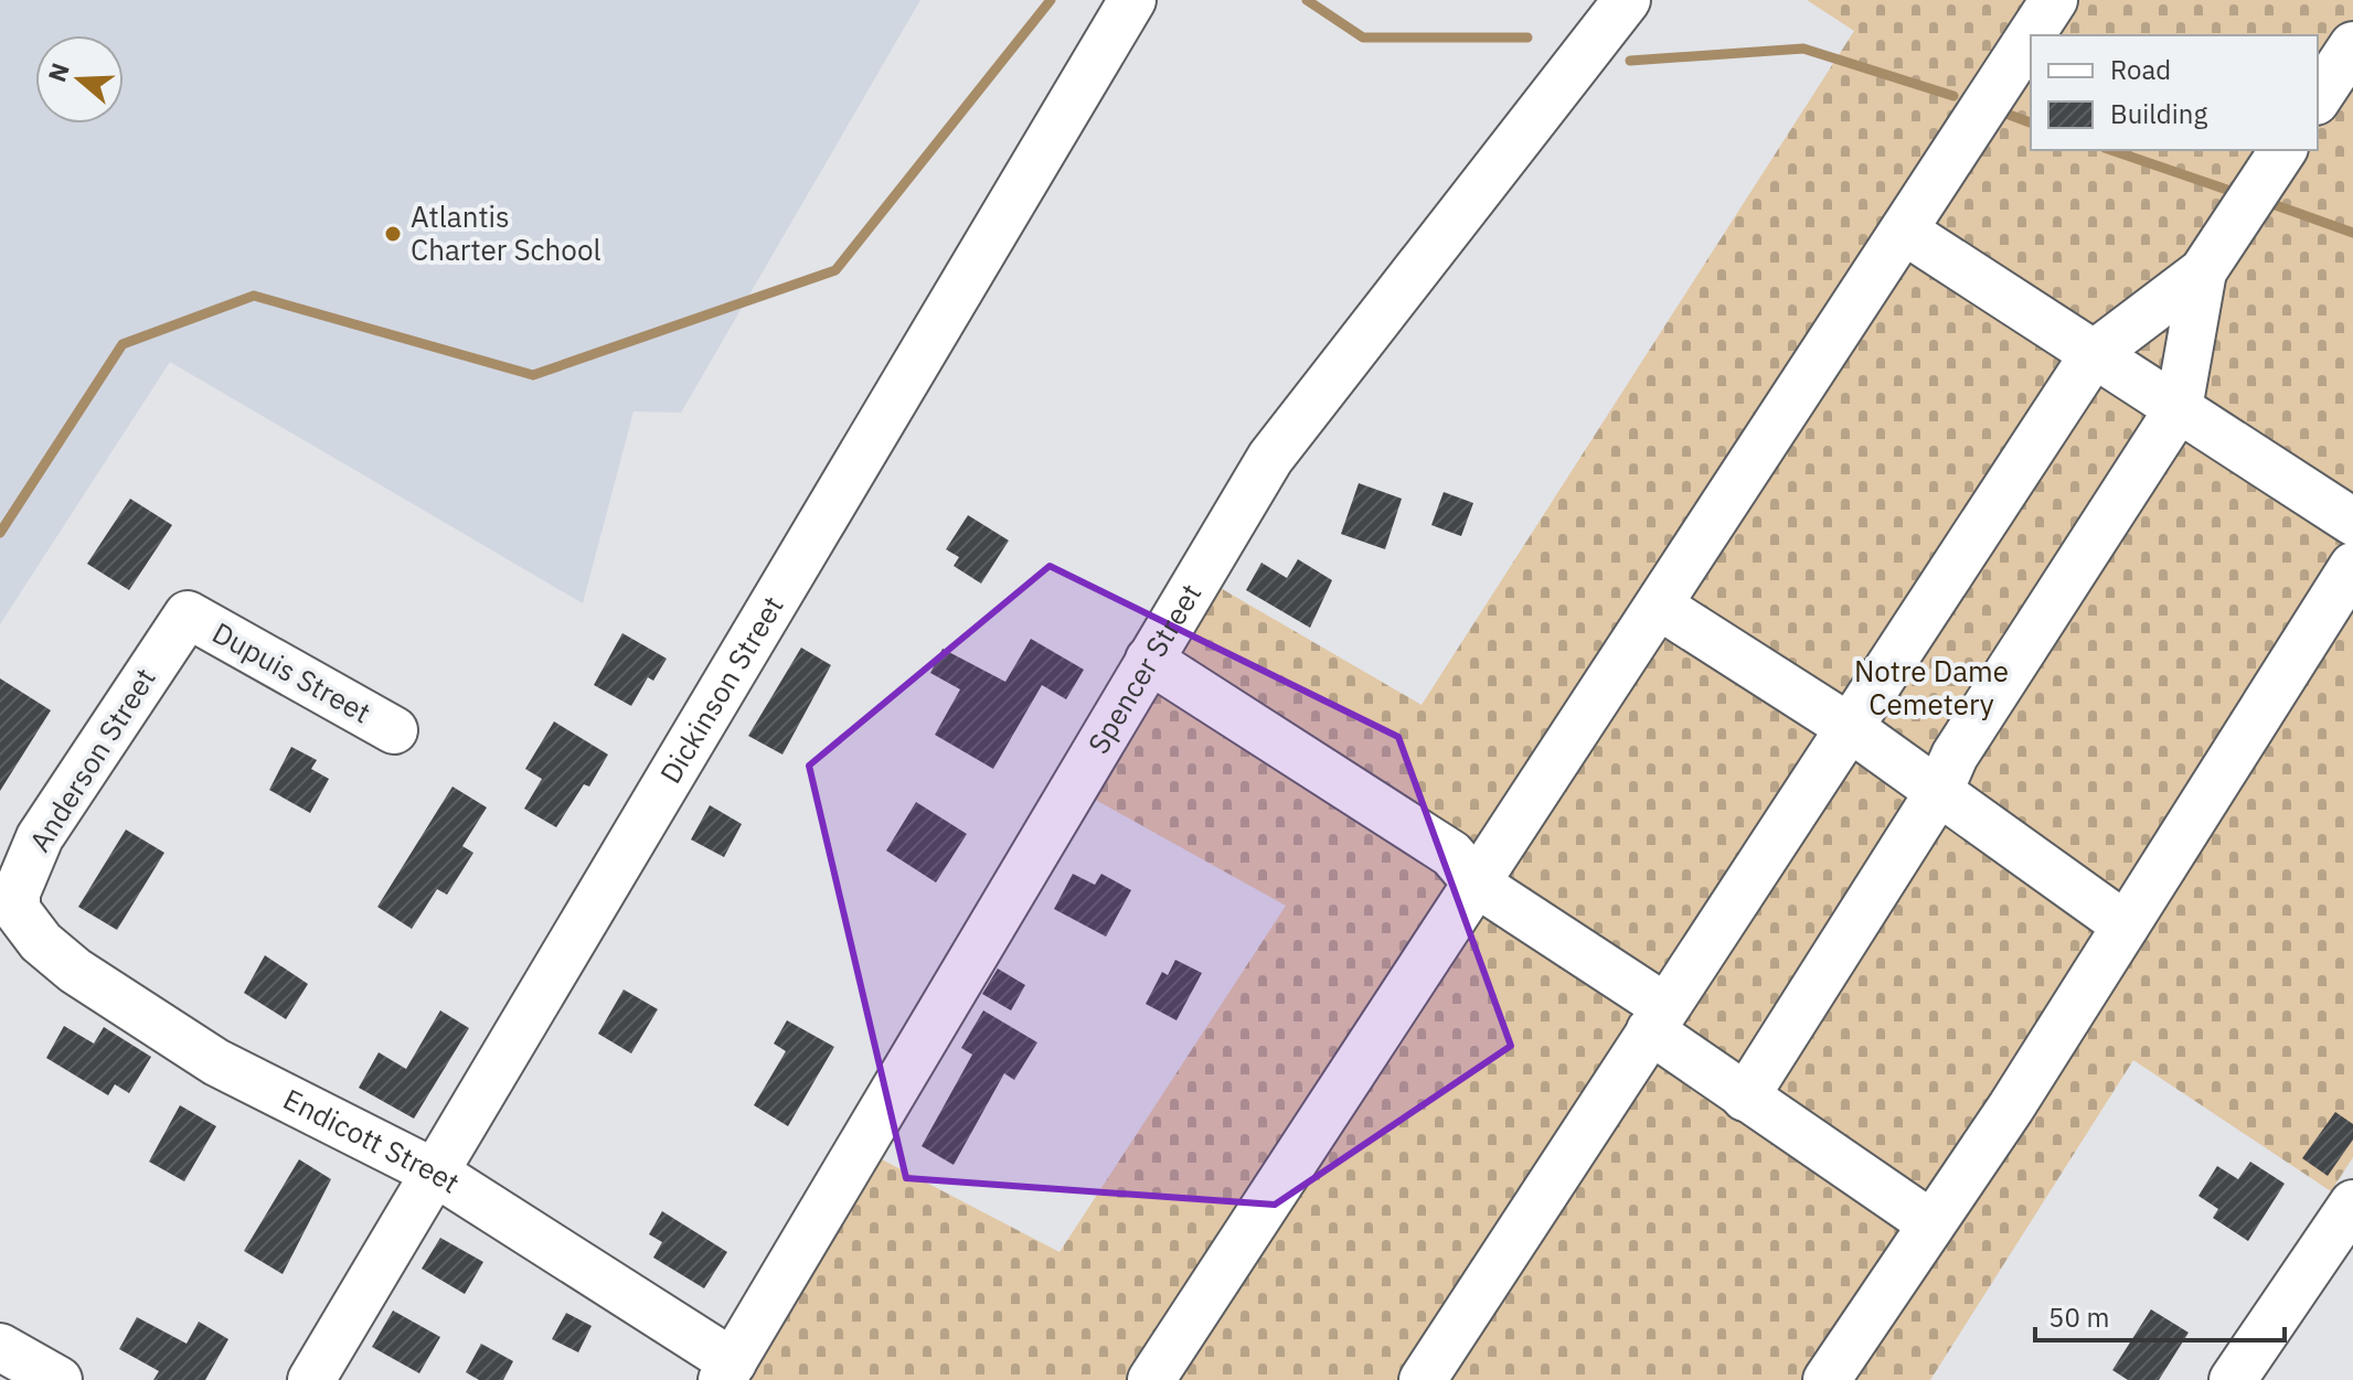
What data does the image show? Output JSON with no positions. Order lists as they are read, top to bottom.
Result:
{
  "streets": {
    "street": [
      "Spencer Street",
      "Dupuis Street",
      "Dickinson Street",
      "Anderson Street",
      "Endicott Street"
    ]
  },
  "crossings": [
    ["Spencer Street", "Endicott Street"],
    ["Dupuis Street", "Anderson Street"],
    ["Dickinson Street", "Endicott Street"],
    ["Anderson Street", "Endicott Street"]
  ],
  "parks": ["Notre Dame Cemetery"],
  "places": ["Atlantis Charter School"],
  "legend": ["Road", "Building"],
  "scale_bar": "50 m",
  "north": "left"
}
